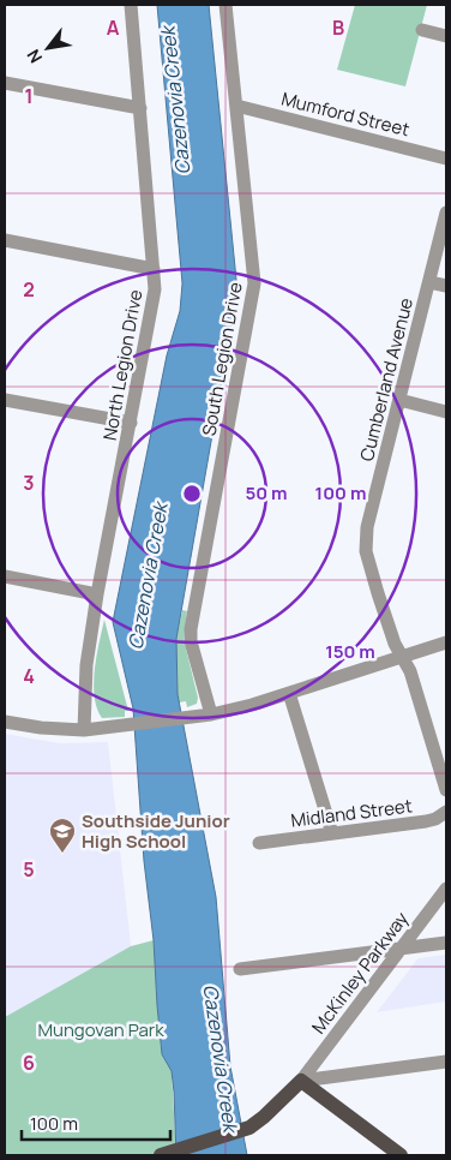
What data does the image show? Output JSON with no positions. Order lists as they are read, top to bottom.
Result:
{
  "streets": {
    "street": [
      "Mumford Street",
      "South Legion Drive",
      "North Legion Drive",
      "Cumberland Avenue",
      "Midland Street",
      "McKinley Parkway"
    ]
  },
  "crossings": [
    ["Mumford Street", "South Legion Drive"]
  ],
  "water": ["Cazenovia Creek"],
  "parks": ["Mungovan Park"],
  "places": {
    "school or university": ["Southside Junior High School"]
  },
  "scale_bar": "100 m",
  "north": "bottom left",
  "grid": {
    "columns": ["A", "B"],
    "rows": [
      "1",
      "2",
      "3",
      "4",
      "5",
      "6"
    ]
  },
  "rings": ["50 m", "100 m", "150 m"]
}
